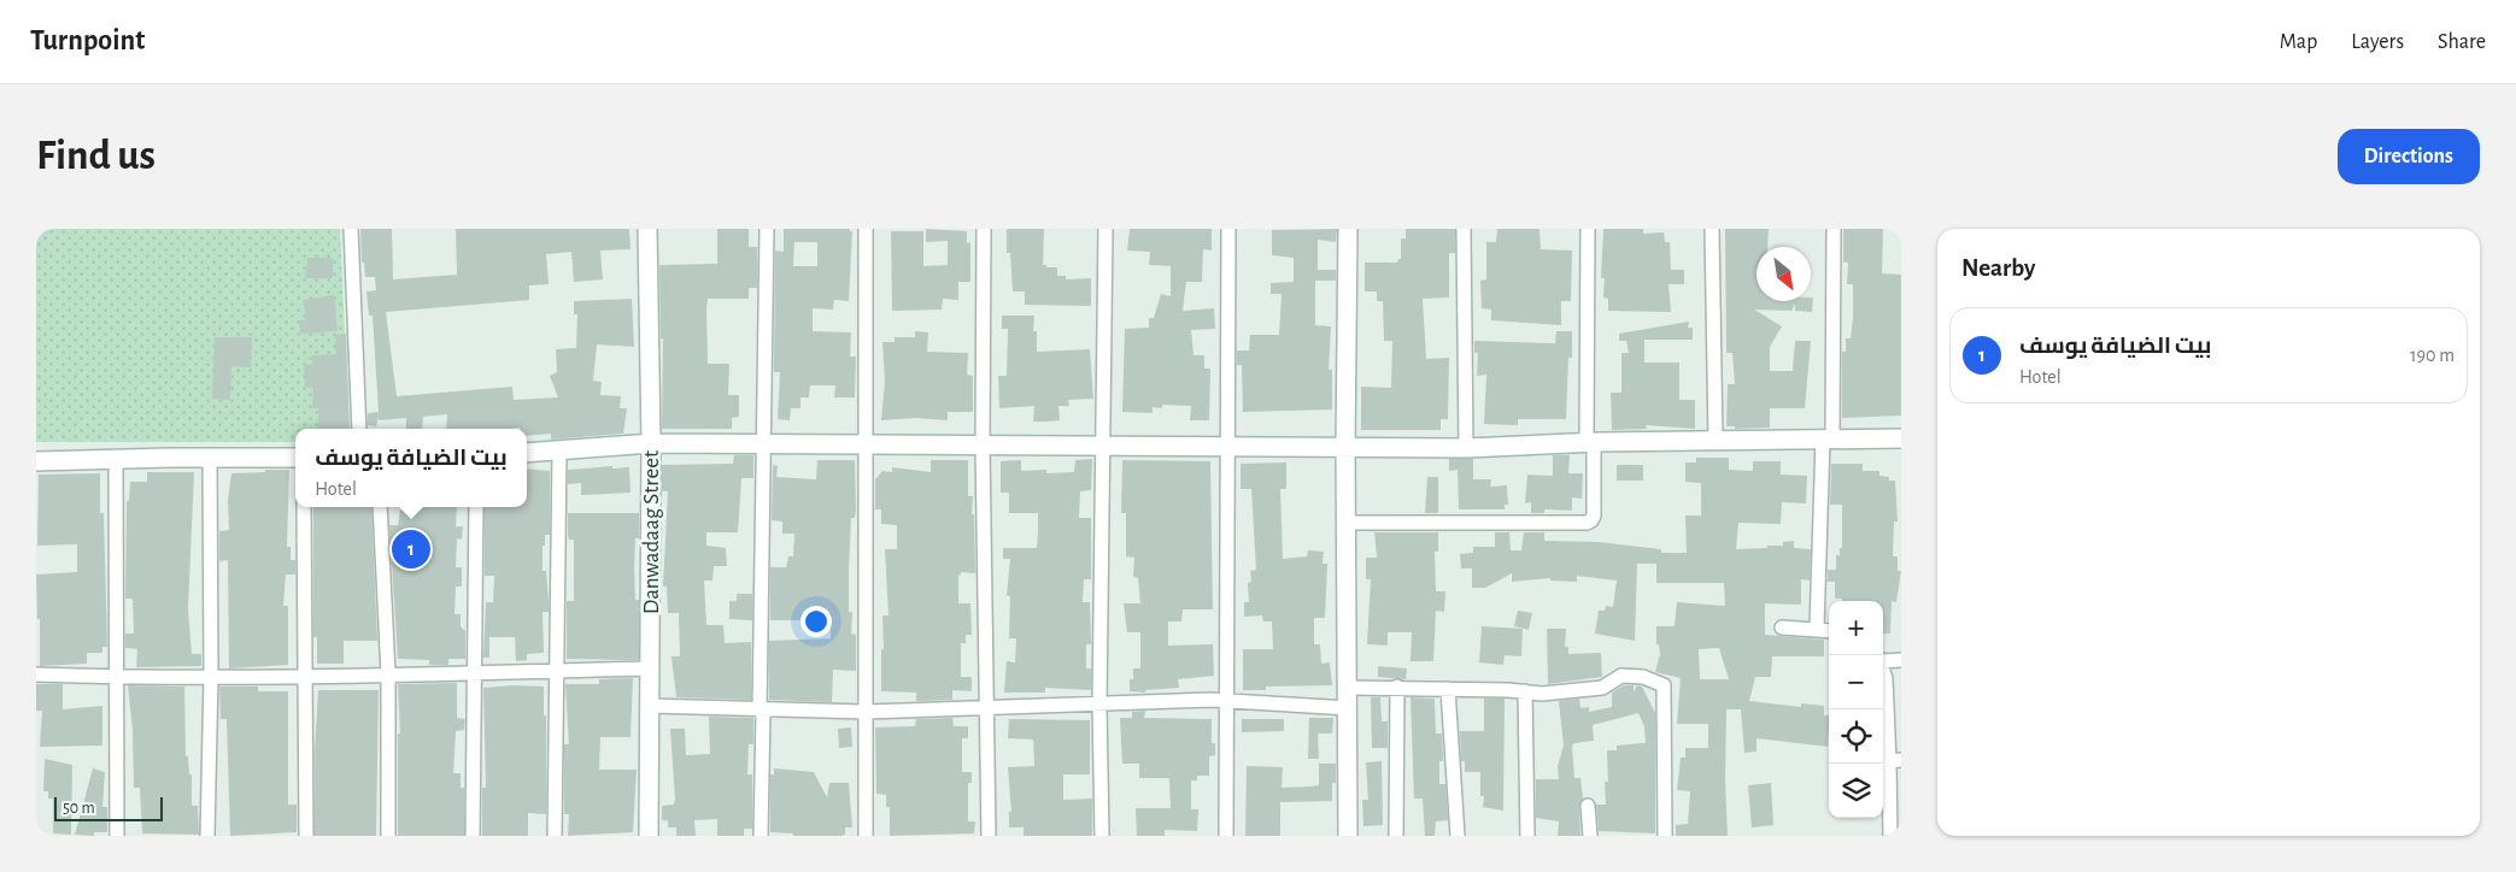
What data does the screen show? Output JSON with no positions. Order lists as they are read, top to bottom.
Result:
{
  "streets": {
    "street": ["Danwadaag Street"]
  },
  "scale_bar": "50 m",
  "north": "bottom right",
  "page": {
    "header": "Turnpoint",
    "nav": ["Map", "Layers", "Share"],
    "buttons": "Directions",
    "title": "Find us",
    "heading": "Nearby",
    "list": [
      {
        "mark": "1",
        "name": "بيت الضيافة يوسف",
        "note": "Hotel",
        "value": "190 m"
      }
    ],
    "popup": ["بيت الضيافة يوسف", "Hotel"],
    "pins": "1",
    "map_buttons": ["+", "−"],
    "scale": "50 m"
  }
}
